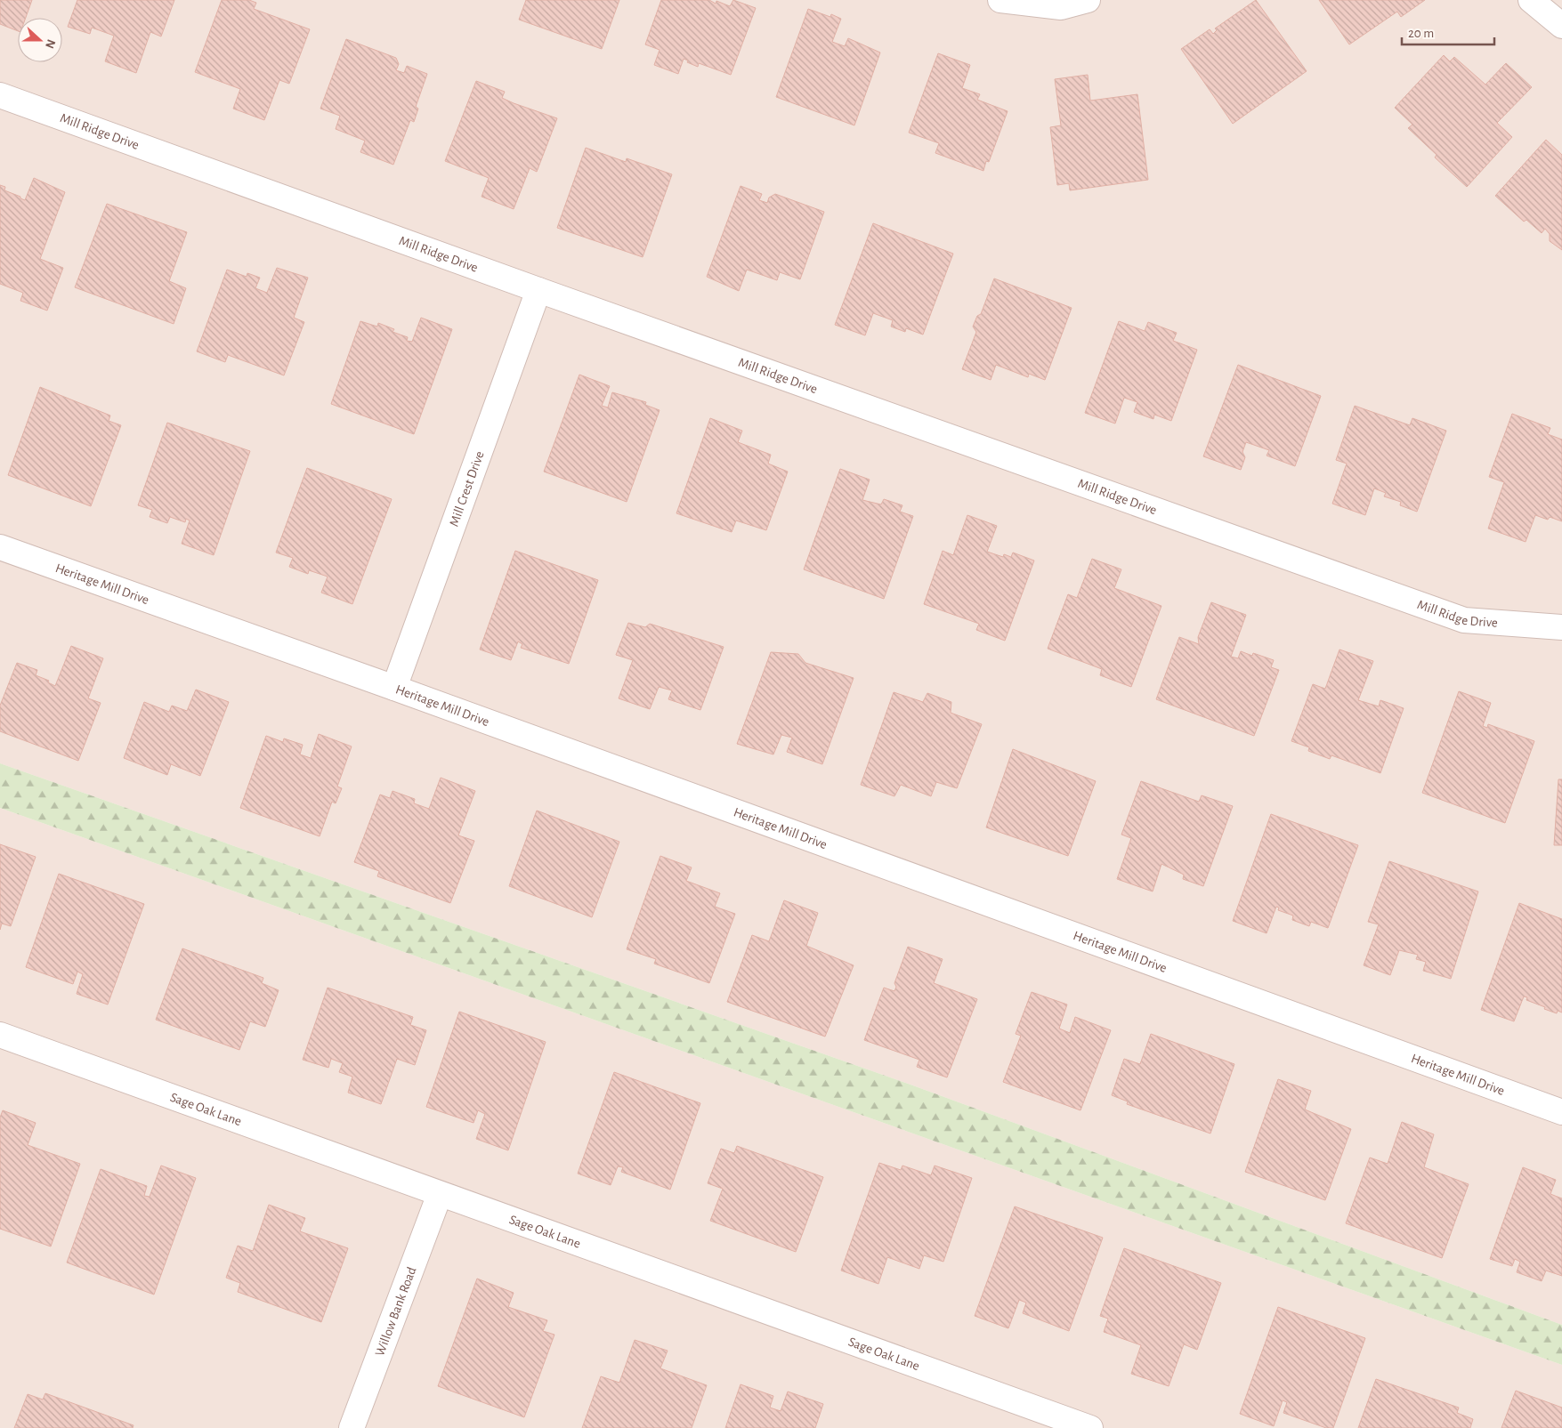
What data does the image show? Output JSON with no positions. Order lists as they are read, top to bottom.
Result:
{
  "streets": {
    "street": [
      "Mill Ridge Drive",
      "Mill Crest Drive",
      "Heritage Mill Drive",
      "Sage Oak Lane",
      "Willow Bank Road"
    ]
  },
  "crossings": [
    ["Mill Ridge Drive", "Mill Crest Drive"],
    ["Mill Crest Drive", "Heritage Mill Drive"],
    ["Sage Oak Lane", "Willow Bank Road"]
  ],
  "scale_bar": "20 m",
  "north": "right"
}
